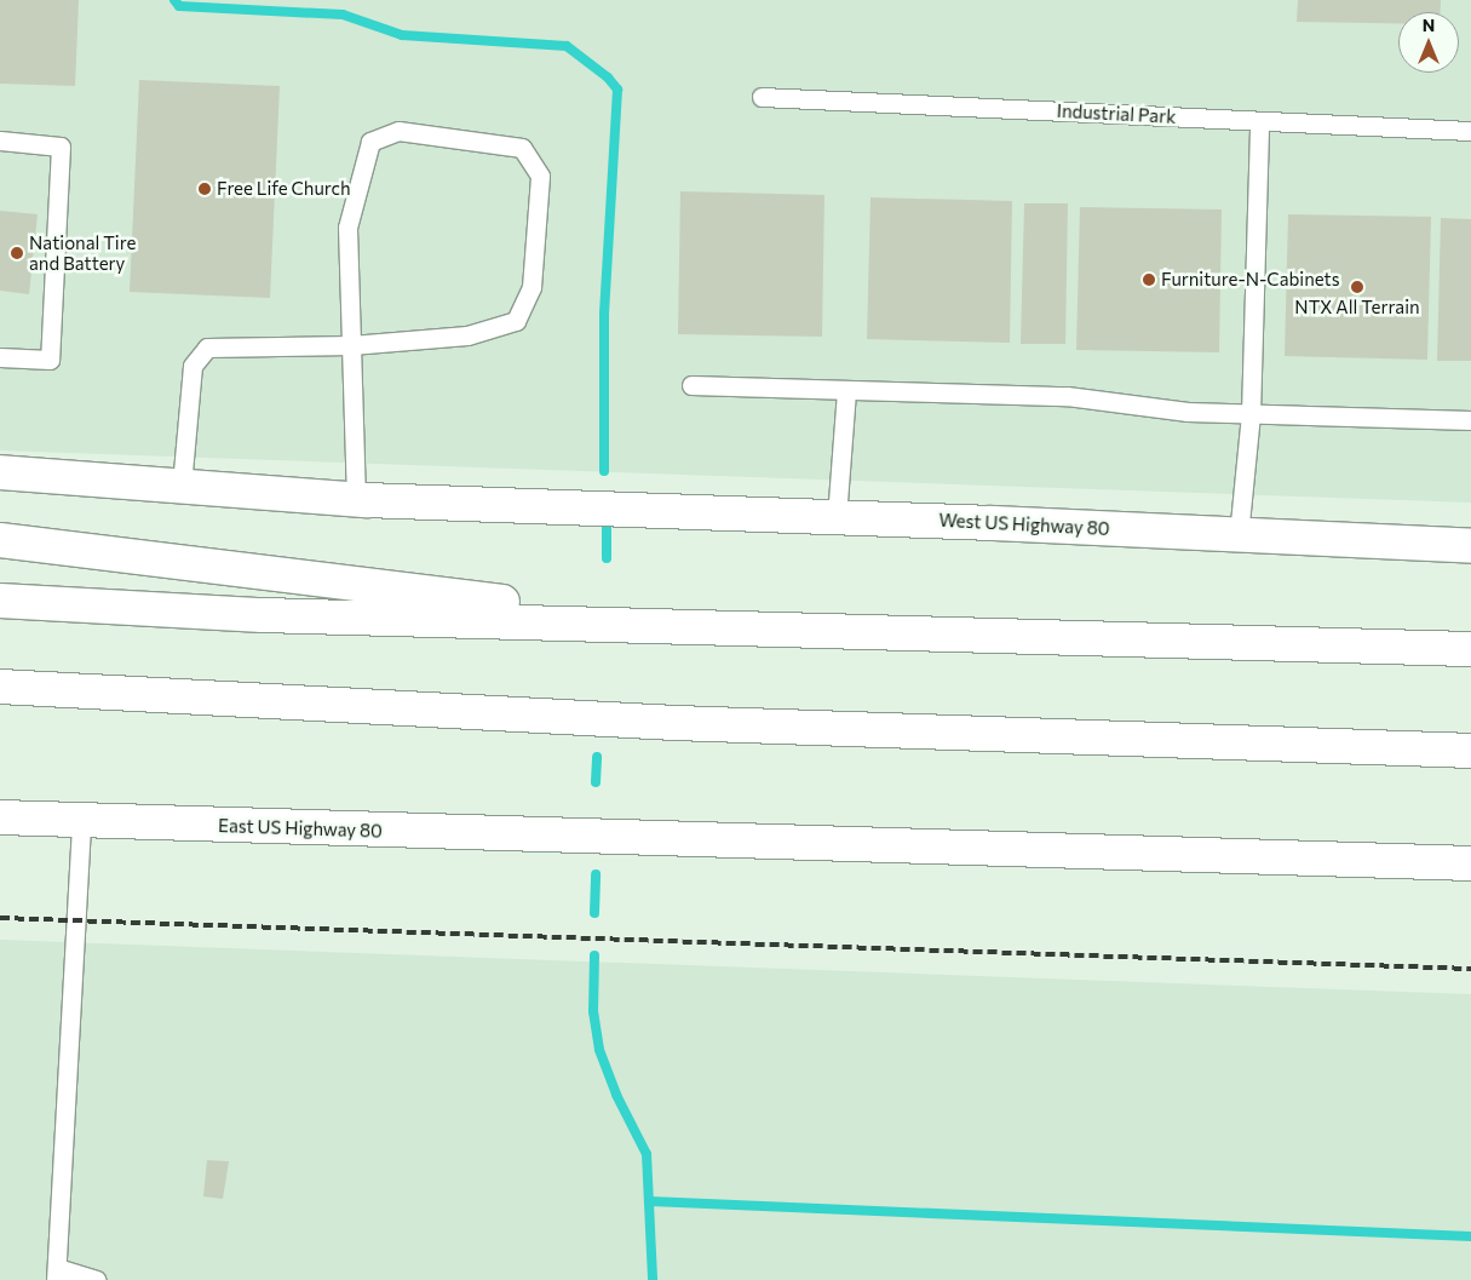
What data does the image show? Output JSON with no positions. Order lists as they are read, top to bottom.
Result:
{
  "streets": {
    "main road": ["West US Highway 80", "East US Highway 80"],
    "lane": ["Industrial Park"]
  },
  "places": [
    "Free Life Church",
    "National Tire and Battery",
    "Furniture-N-Cabinets",
    "NTX All Terrain"
  ],
  "north": "top"
}
